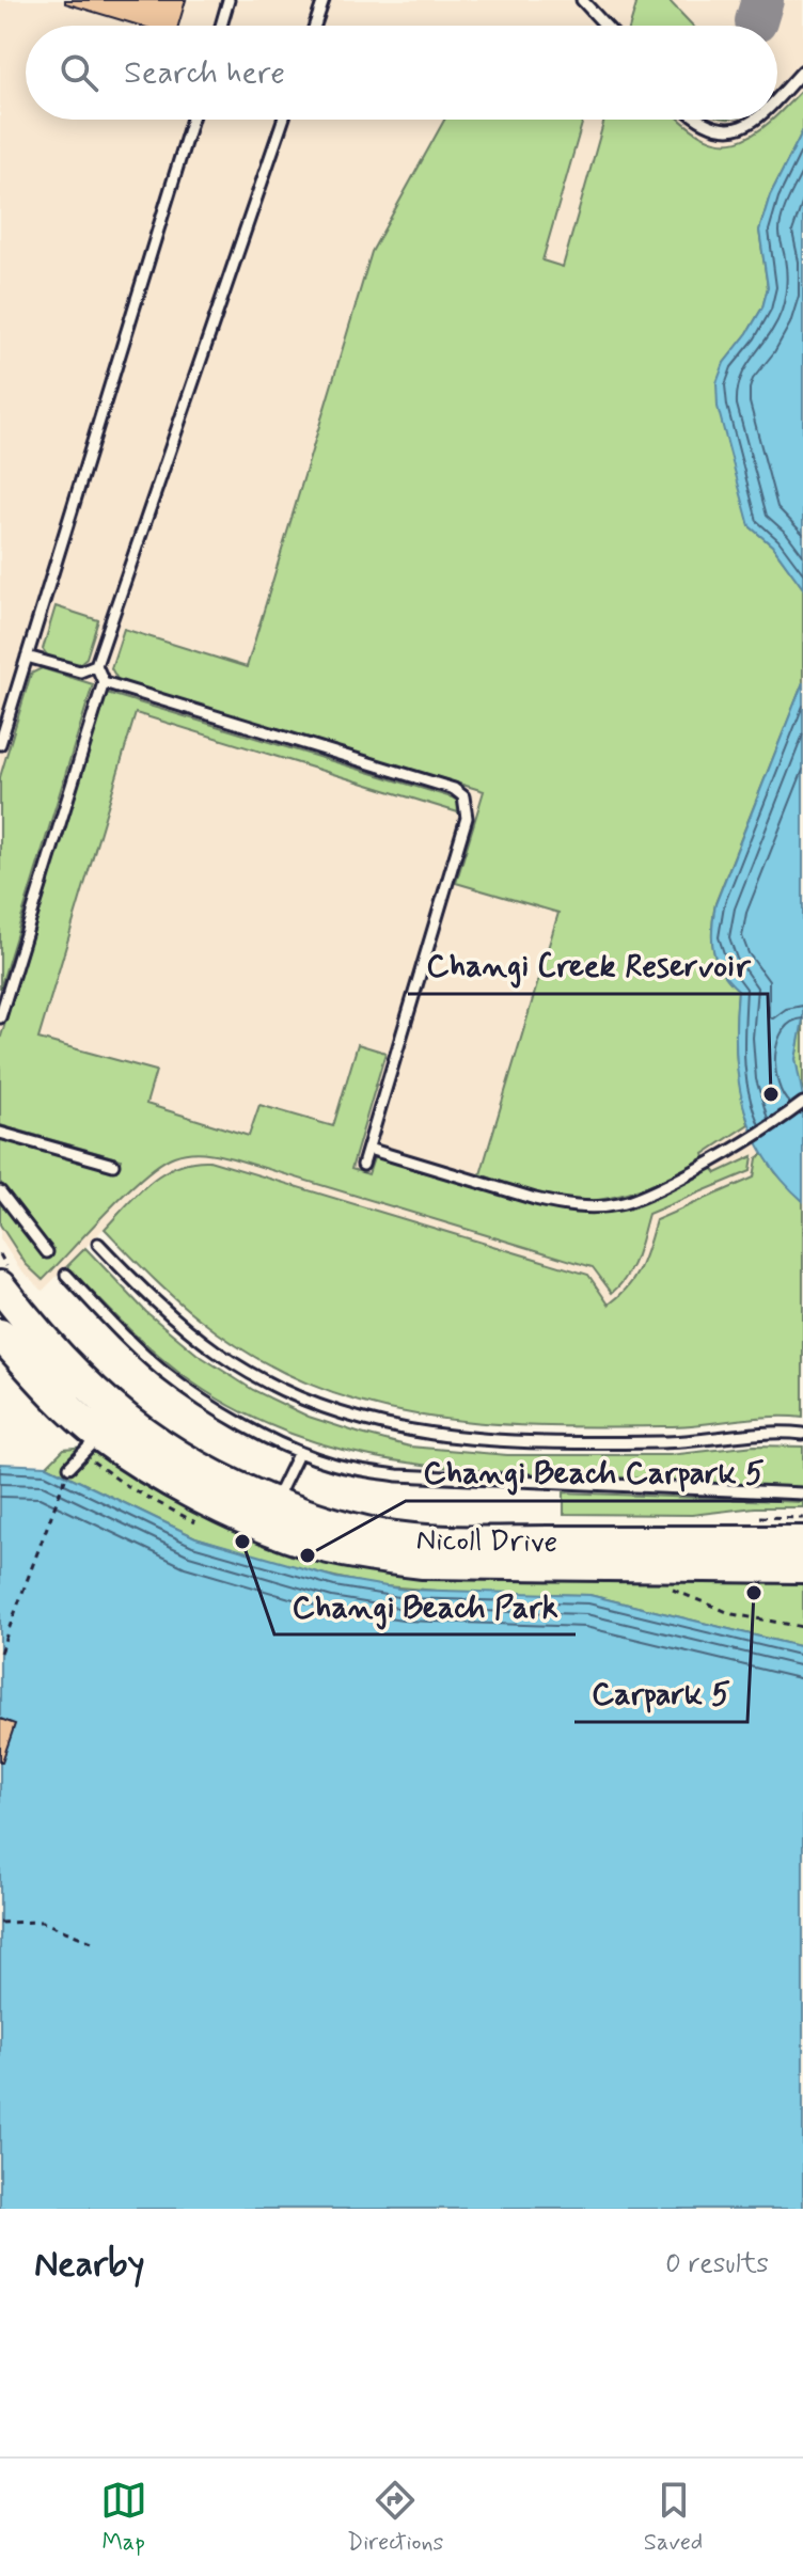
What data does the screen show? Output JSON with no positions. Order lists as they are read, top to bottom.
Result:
{
  "streets": {
    "main road": ["Nicoll Drive"]
  },
  "places": [
    "Changi Creek Reservoir",
    "Changi Beach Park",
    "Changi Beach Carpark 5",
    "Carpark 5"
  ],
  "page": {
    "search": "Search here",
    "heading": ["Nearby", "0 results"],
    "nav": ["Map", "Directions", "Saved"]
  }
}
